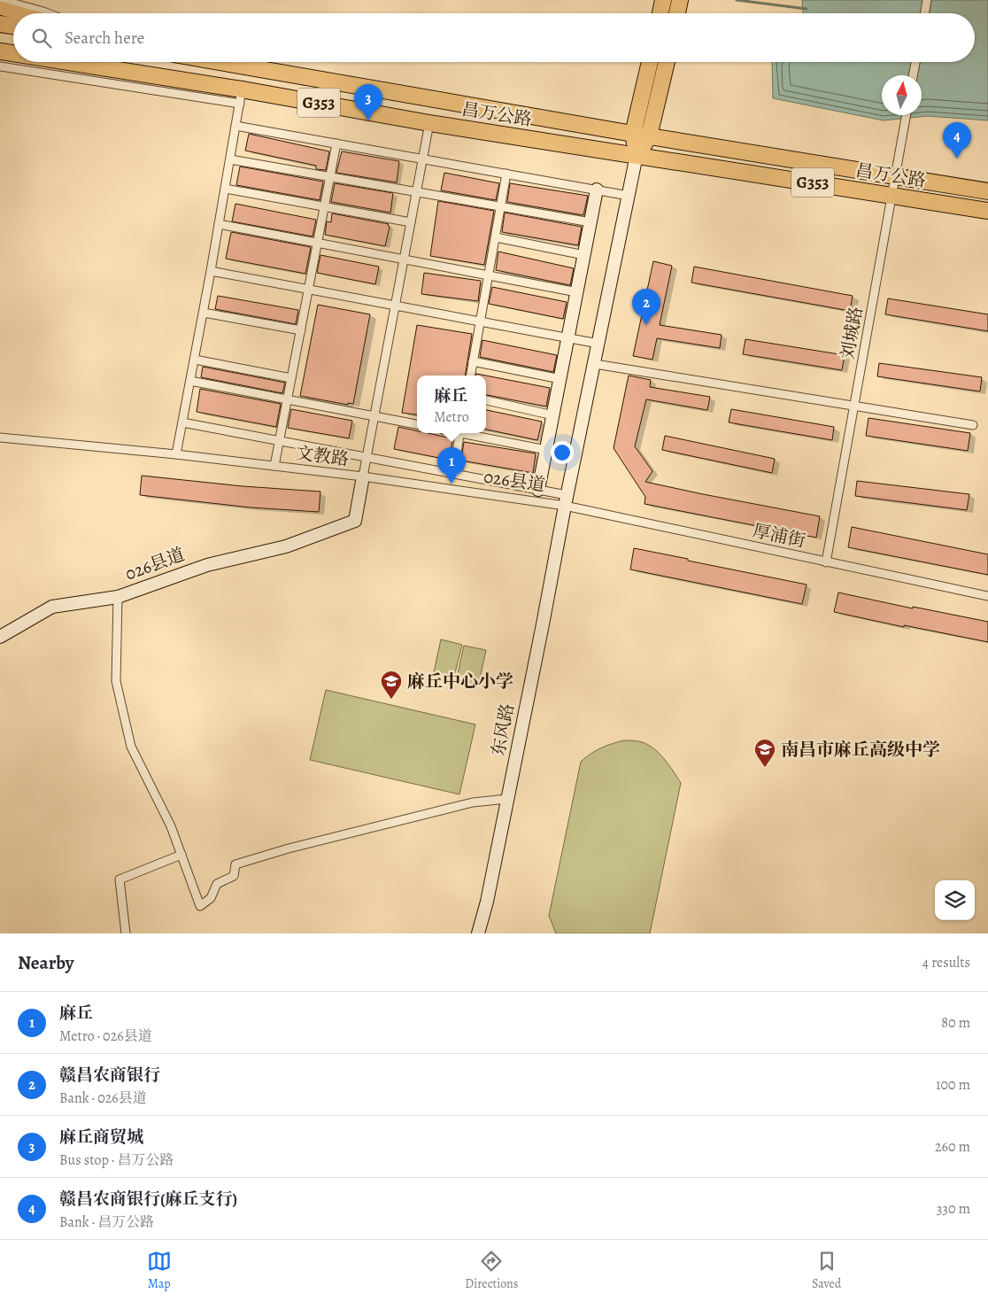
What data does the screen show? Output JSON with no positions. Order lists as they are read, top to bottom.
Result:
{
  "streets": {
    "highway": ["G353", "昌万公路"],
    "main road": ["026县道", "东风路"],
    "street": ["刘城路", "文教路", "厚浦街"]
  },
  "crossings": [
    ["昌万公路", "刘城路"],
    ["昌万公路", "文教路"],
    ["昌万公路", "026县道"],
    ["刘城路", "厚浦街"],
    ["文教路", "026县道"],
    ["026县道", "厚浦街"],
    ["026县道", "东风路"],
    ["厚浦街", "东风路"]
  ],
  "places": {
    "school or university": ["麻丘中心小学", "南昌市麻丘高级中学"]
  },
  "north": "top",
  "page": {
    "search": "Search here",
    "pins": [
      "3",
      "4",
      "2",
      "1"
    ],
    "popup": ["麻丘", "Metro"],
    "heading": ["Nearby", "4 results"],
    "list": [
      {
        "mark": "1",
        "name": "麻丘",
        "note": "Metro · 026县道",
        "value": "80 m"
      },
      {
        "mark": "2",
        "name": "赣昌农商银行",
        "note": "Bank · 026县道",
        "value": "100 m"
      },
      {
        "mark": "3",
        "name": "麻丘商贸城",
        "note": "Bus stop · 昌万公路",
        "value": "260 m"
      },
      {
        "mark": "4",
        "name": "赣昌农商银行(麻丘支行)",
        "note": "Bank · 昌万公路",
        "value": "330 m"
      }
    ],
    "nav": ["Map", "Directions", "Saved"]
  }
}
